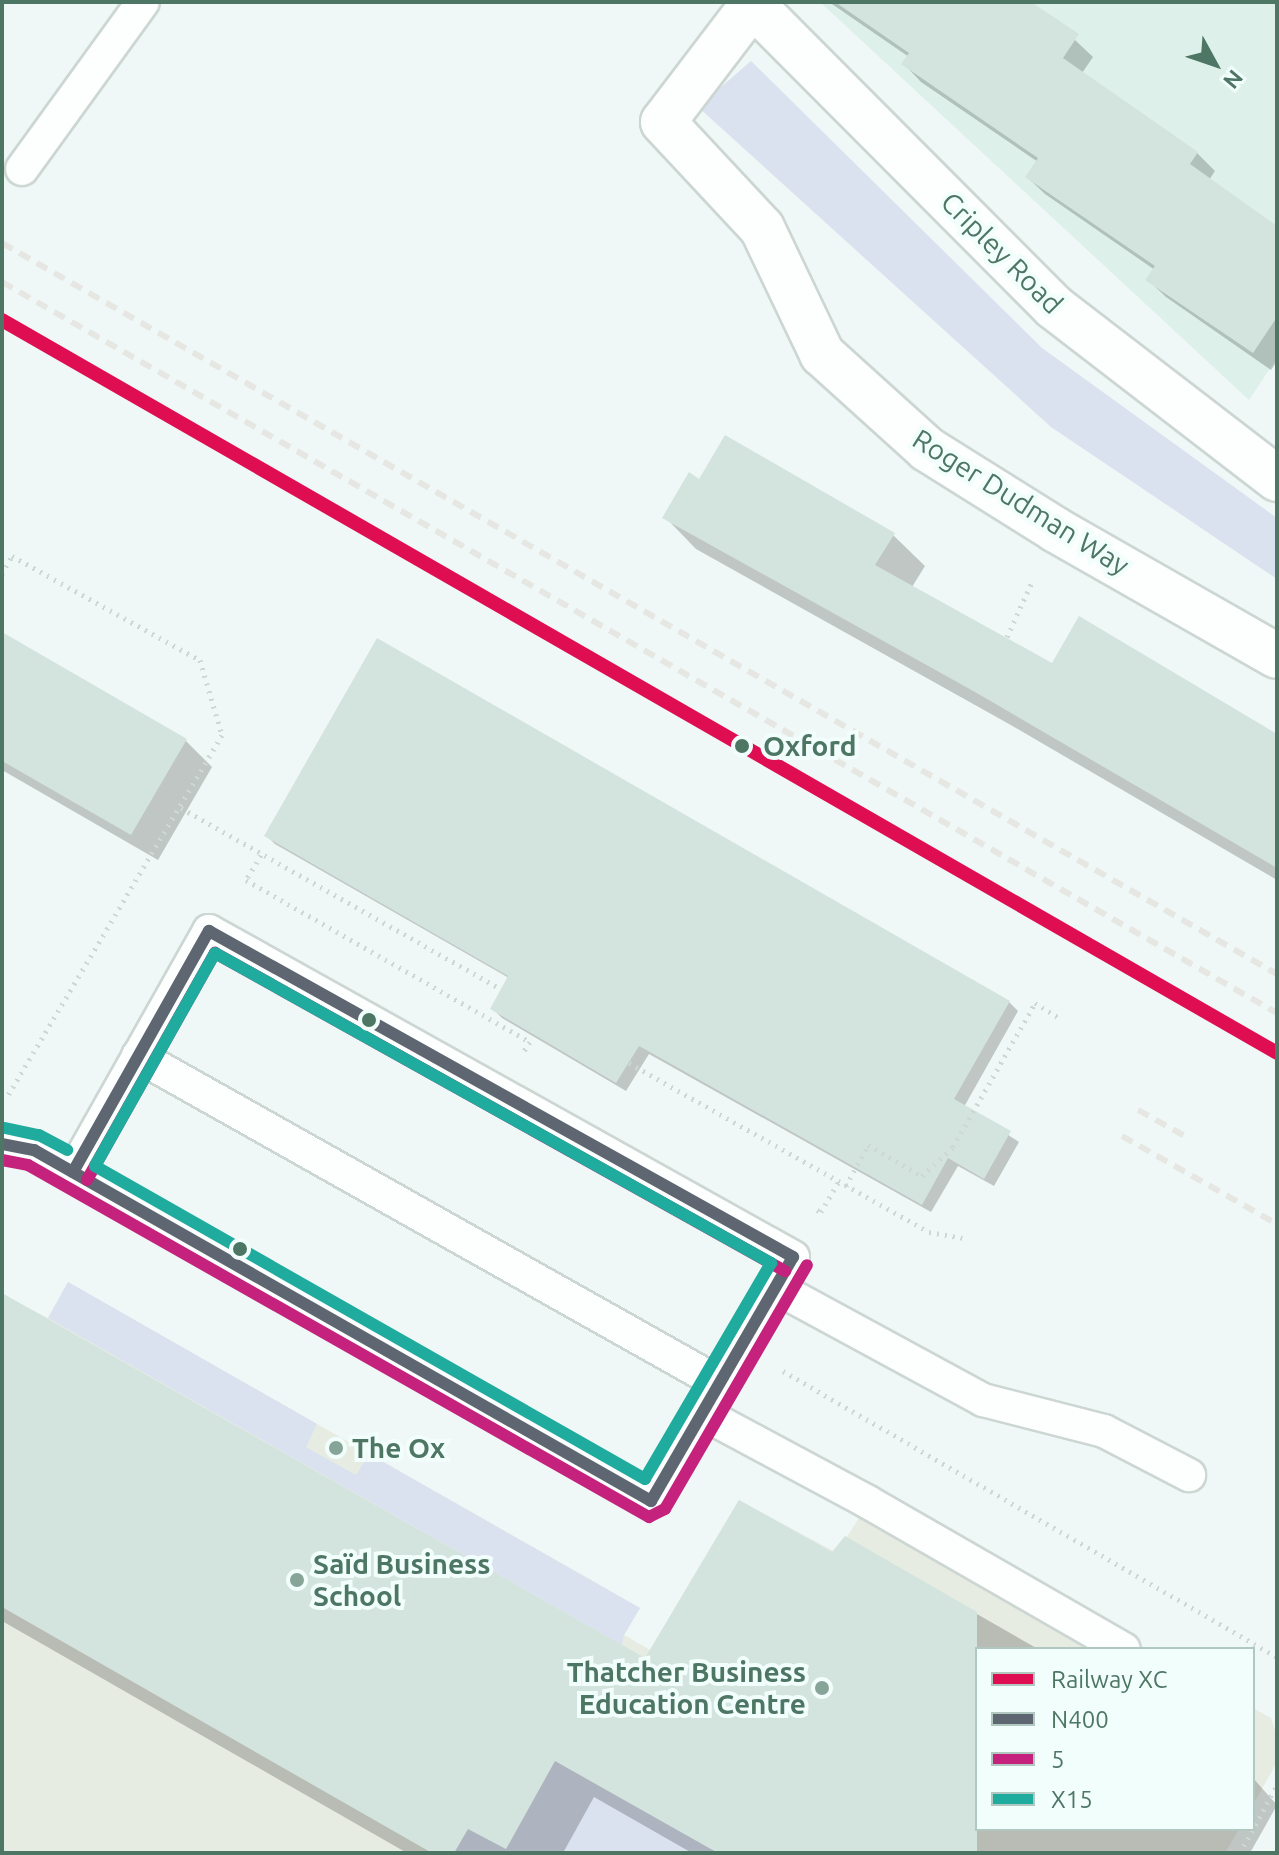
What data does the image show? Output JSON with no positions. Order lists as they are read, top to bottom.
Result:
{
  "streets": {
    "street": ["Cripley Road", "Roger Dudman Way"]
  },
  "crossings": [
    ["Cripley Road", "Roger Dudman Way"]
  ],
  "places": [
    "Oxford",
    "The Ox",
    "Saïd Business School",
    "Thatcher Business Education Centre"
  ],
  "lines": [
    "rail line XC",
    "transit line N400",
    "transit line 5",
    "transit line X15"
  ],
  "legend": [
    "Railway XC",
    "N400",
    "5",
    "X15"
  ],
  "north": "bottom right"
}
